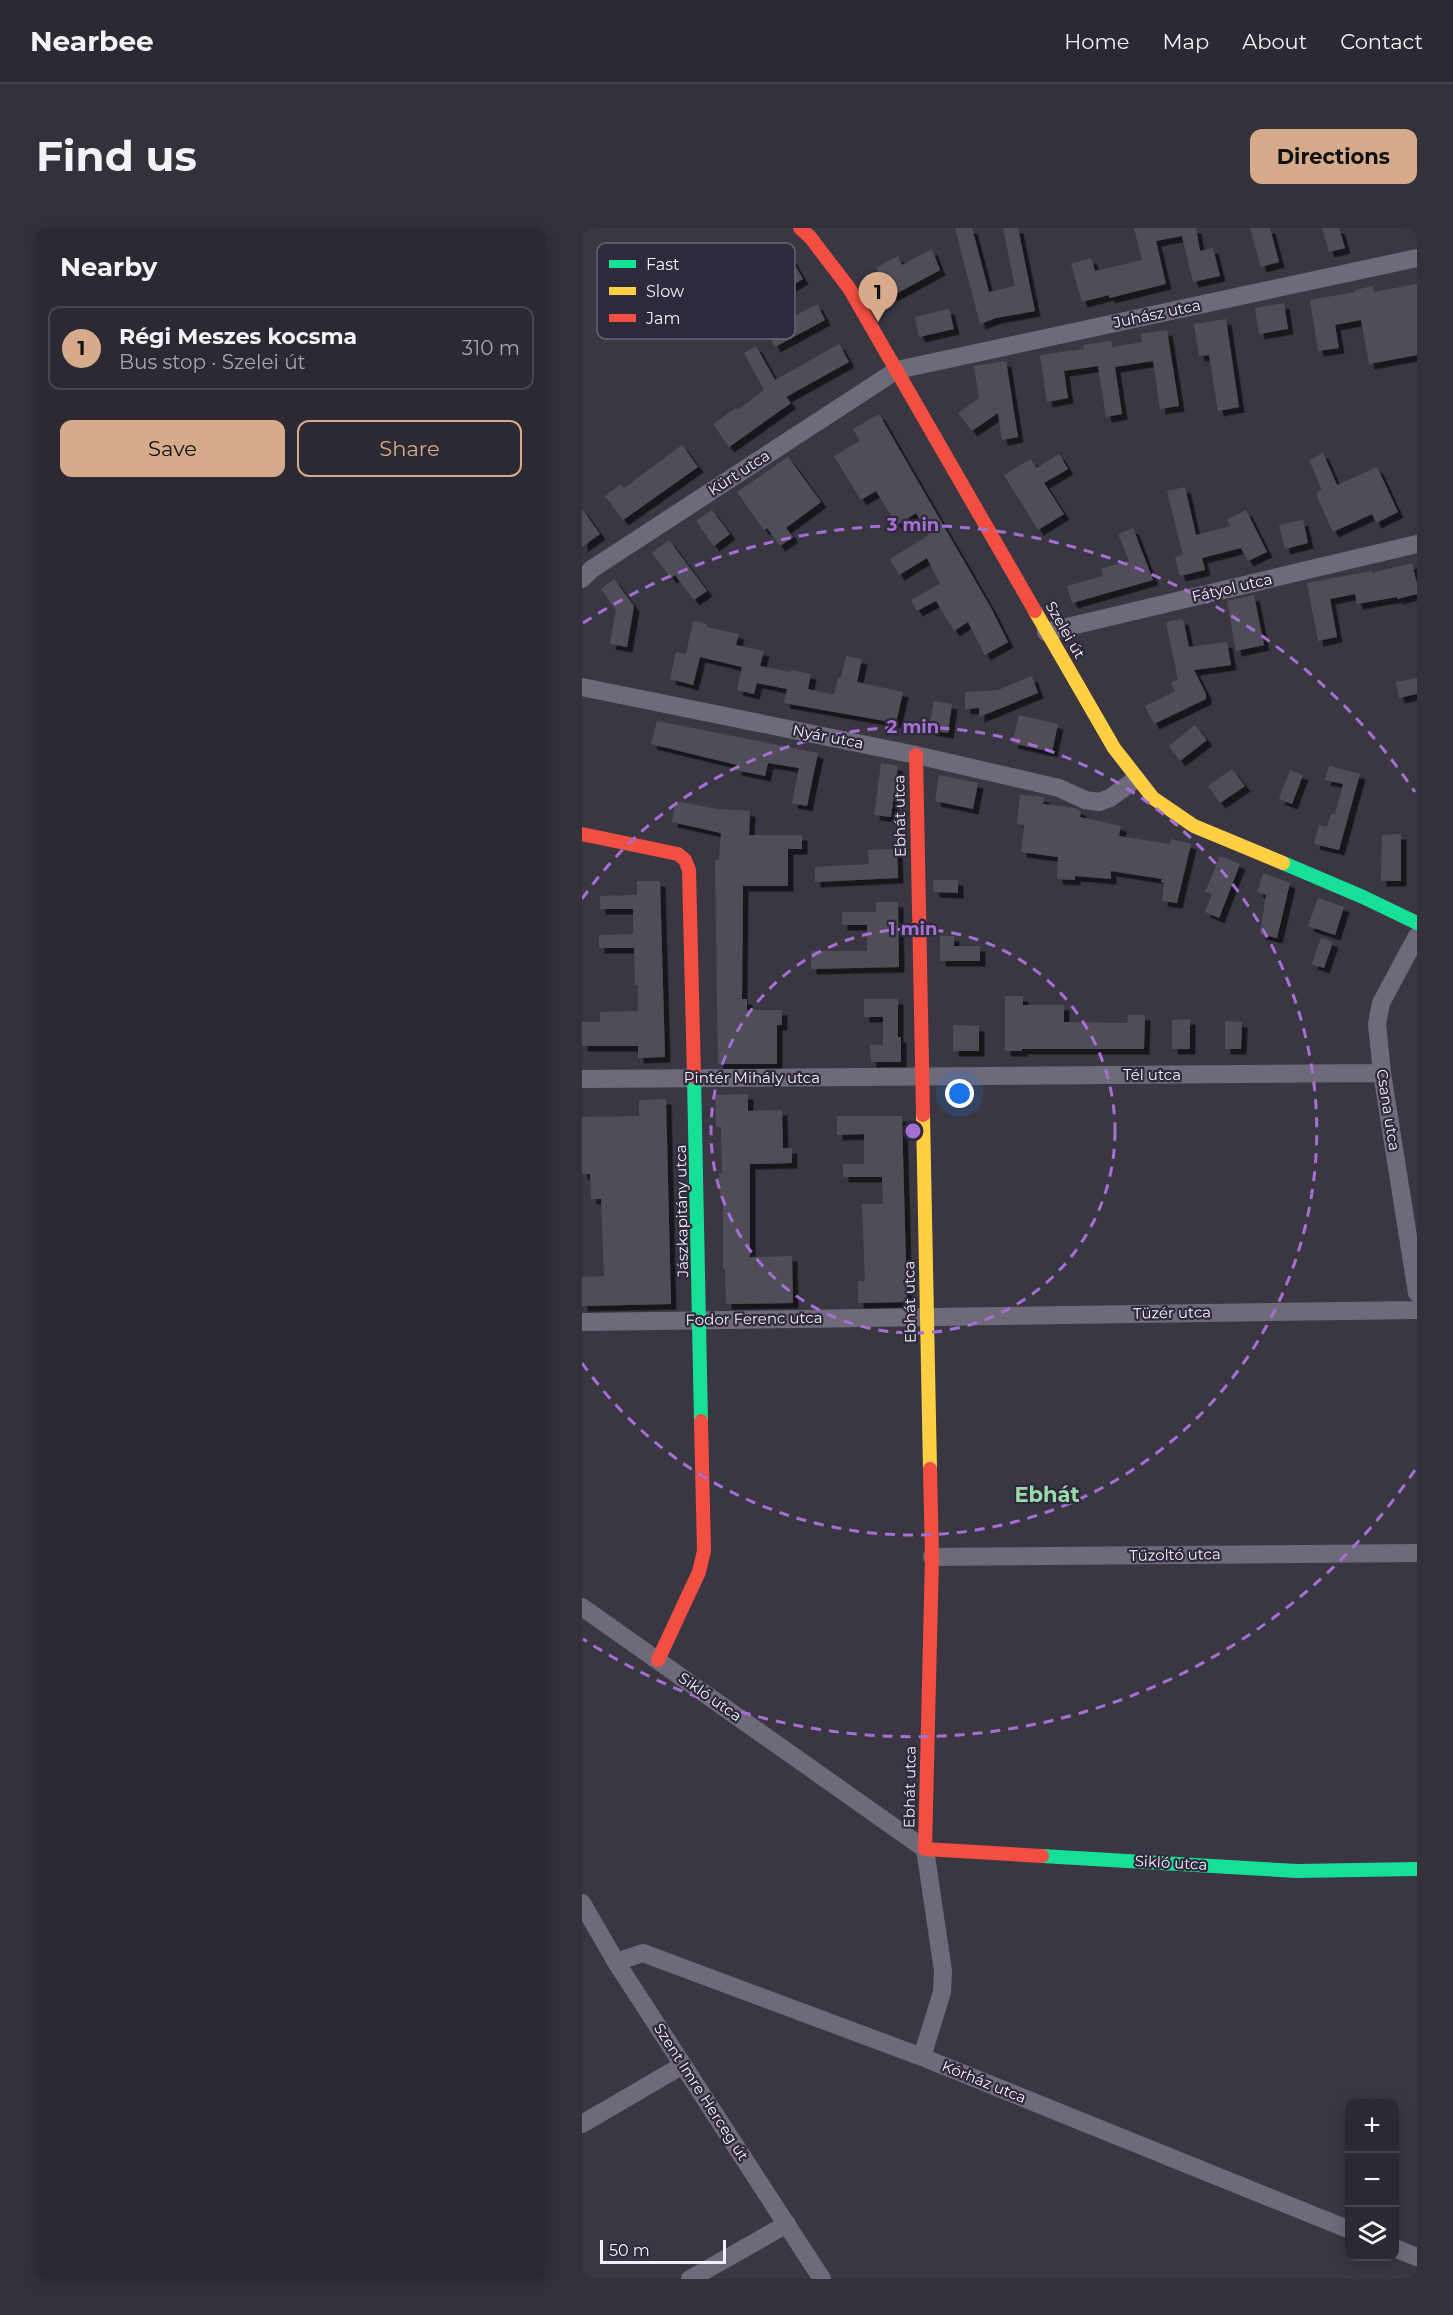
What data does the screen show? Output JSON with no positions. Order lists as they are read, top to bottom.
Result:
{
  "streets": {
    "street": [
      "Juhász utca",
      "Kürt utca",
      "Fátyol utca",
      "Szelei út",
      "Nyár utca",
      "Ebhát utca",
      "Tél utca",
      "Pintér Mihály utca",
      "Csana utca",
      "Jászkapitány utca",
      "Tüzér utca",
      "Fodor Ferenc utca",
      "Tűzoltó utca",
      "Sikló utca",
      "Kórház utca",
      "Szent Imre Herceg út"
    ]
  },
  "crossings": [
    ["Juhász utca", "Kürt utca"],
    ["Juhász utca", "Szelei út"],
    ["Kürt utca", "Szelei út"],
    ["Fátyol utca", "Szelei út"],
    ["Szelei út", "Nyár utca"],
    ["Nyár utca", "Ebhát utca"],
    ["Ebhát utca", "Tél utca"],
    ["Ebhát utca", "Pintér Mihály utca"],
    ["Ebhát utca", "Tüzér utca"],
    ["Ebhát utca", "Fodor Ferenc utca"],
    ["Ebhát utca", "Tűzoltó utca"],
    ["Ebhát utca", "Sikló utca"],
    ["Tél utca", "Pintér Mihály utca"],
    ["Tél utca", "Csana utca"],
    ["Pintér Mihály utca", "Jászkapitány utca"],
    ["Jászkapitány utca", "Fodor Ferenc utca"],
    ["Jászkapitány utca", "Sikló utca"],
    ["Tüzér utca", "Fodor Ferenc utca"],
    ["Kórház utca", "Szent Imre Herceg út"]
  ],
  "districts": ["Ebhát"],
  "legend": ["Fast", "Slow", "Jam"],
  "scale_bar": "50 m",
  "page": {
    "header": "Nearbee",
    "nav": [
      "Home",
      "Map",
      "About",
      "Contact"
    ],
    "buttons": [
      "Directions",
      ["Save", "Share"]
    ],
    "title": "Find us",
    "heading": "Nearby",
    "pins": "1",
    "list": [
      {
        "mark": "1",
        "name": "Régi Meszes kocsma",
        "note": "Bus stop · Szelei út",
        "value": "310 m"
      }
    ],
    "map_buttons": ["+", "−"],
    "scale": "50 m"
  },
  "rings": ["3 min", "2 min", "1 min"]
}
